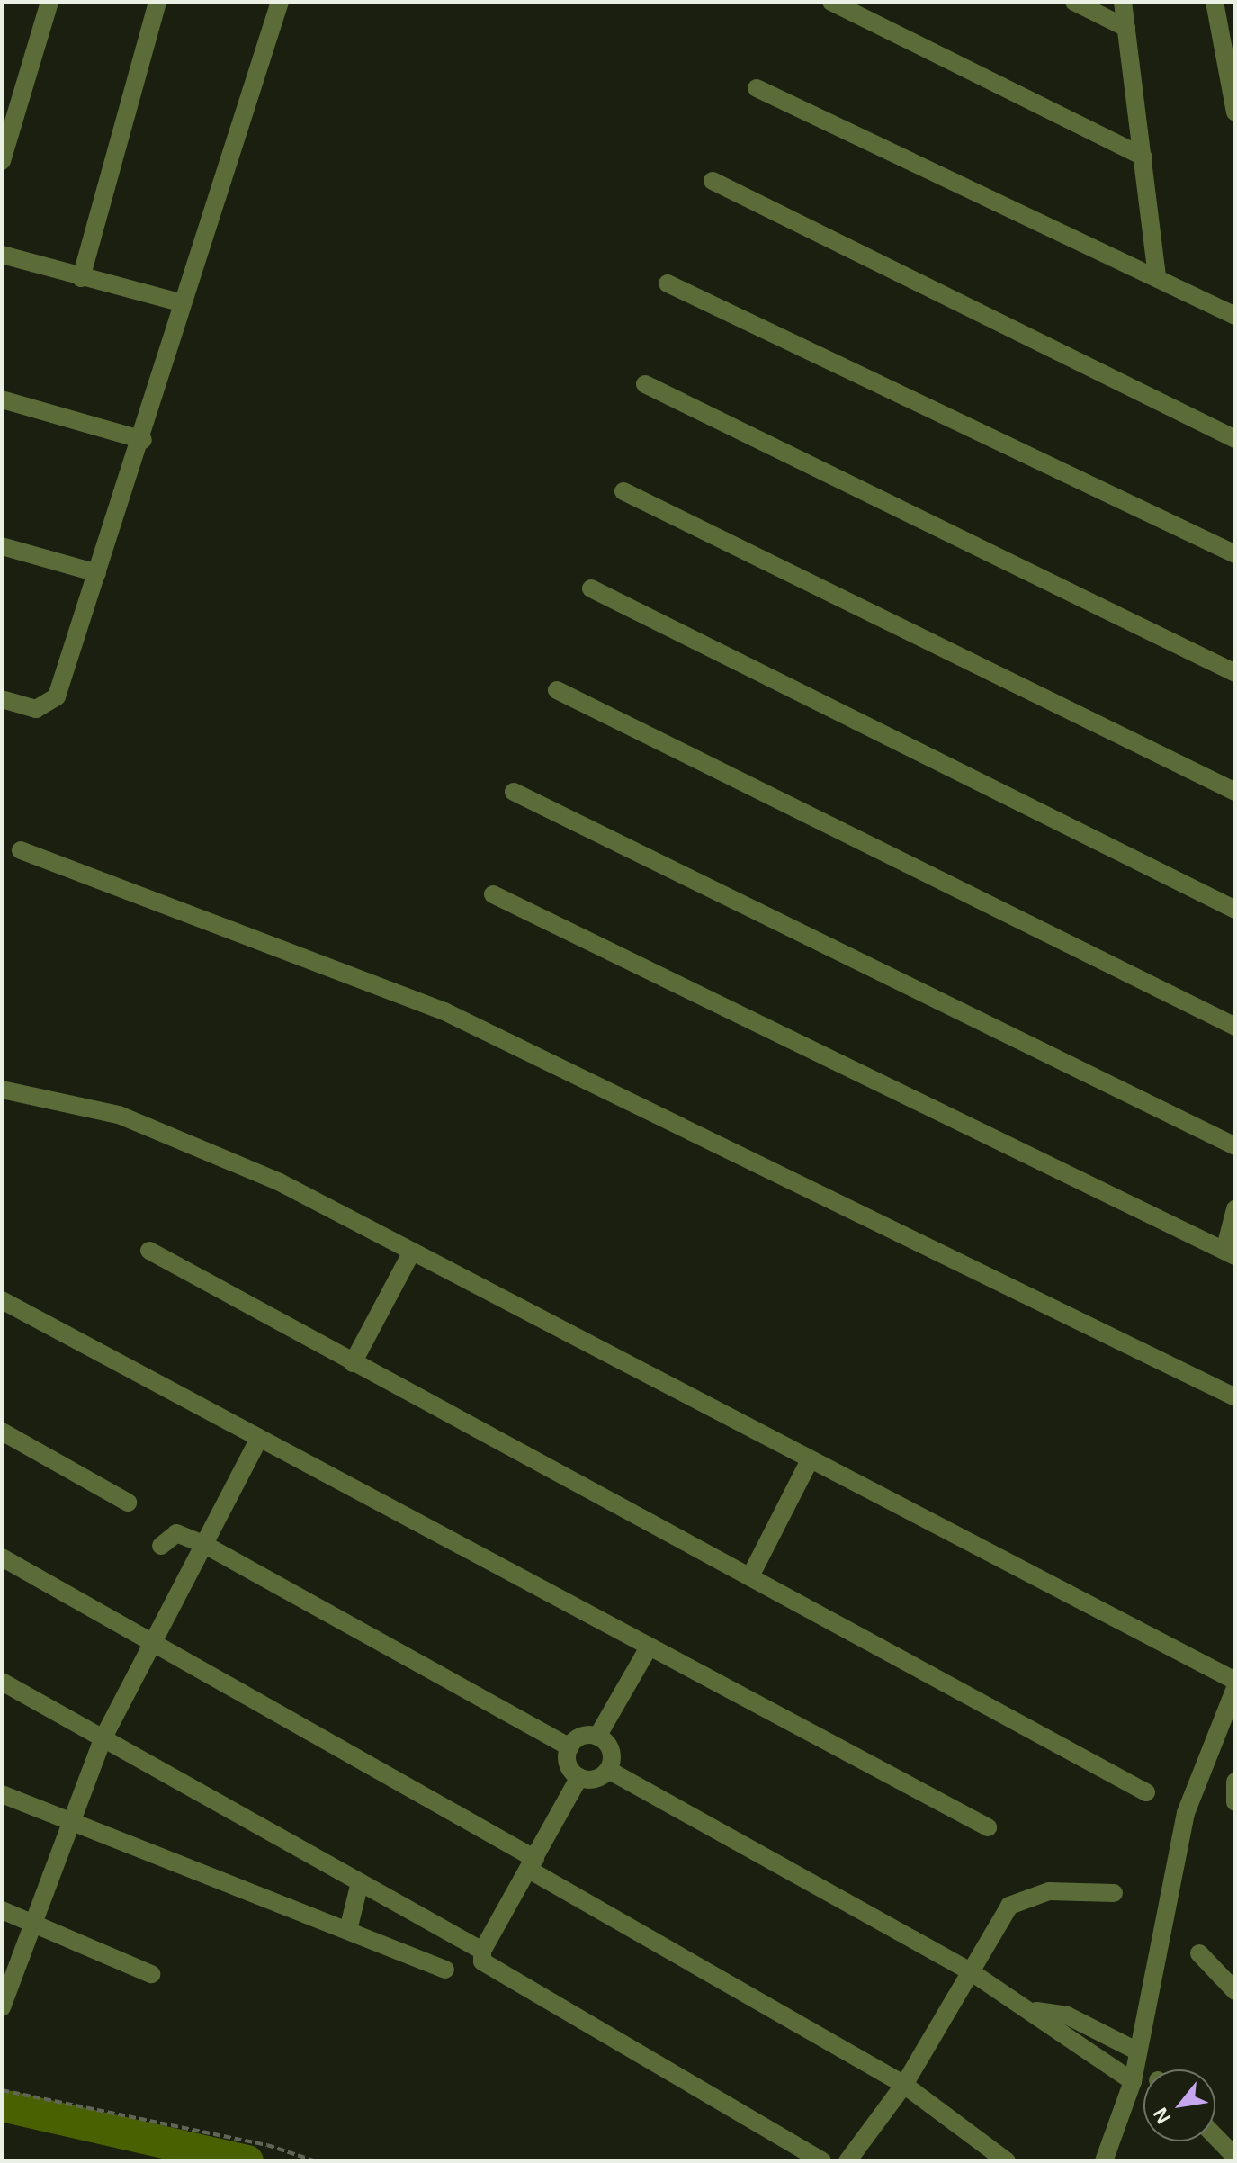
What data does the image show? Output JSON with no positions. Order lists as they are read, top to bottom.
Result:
{
  "north": "bottom left"
}
